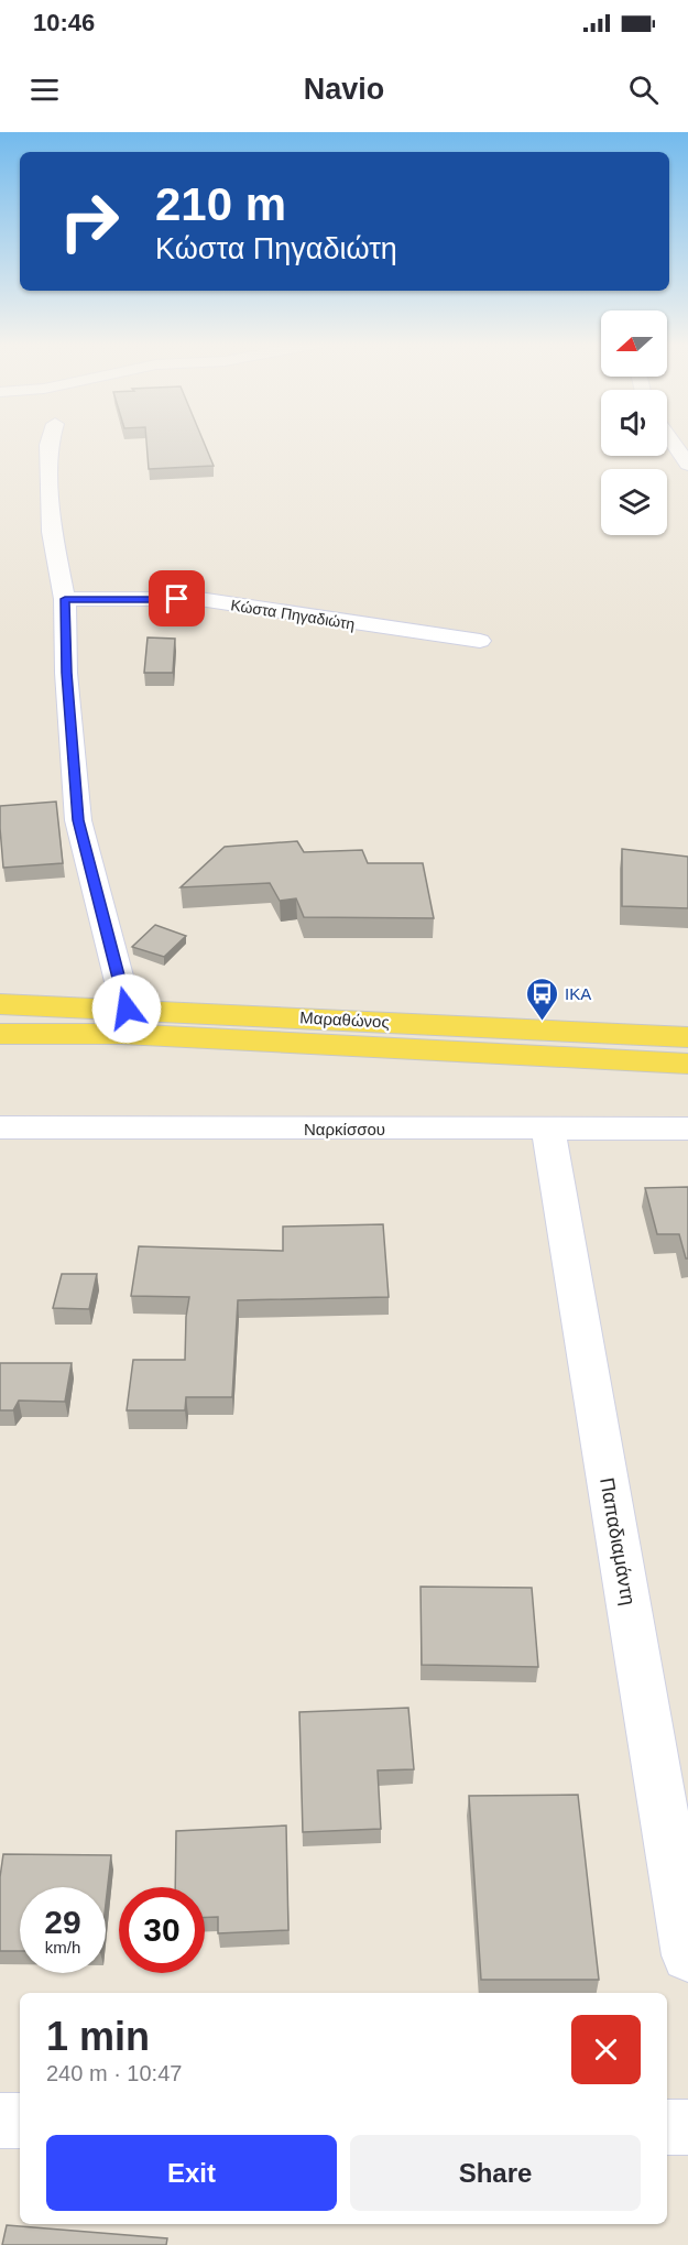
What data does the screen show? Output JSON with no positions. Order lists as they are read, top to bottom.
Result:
{
  "streets": {
    "main road": ["Μαραθώνος"],
    "street": ["Κώστα Πηγαδιώτη", "Ναρκίσσου", "Παπαδιαμάντη"]
  },
  "crossings": [
    ["Ναρκίσσου", "Παπαδιαμάντη"]
  ],
  "places": {
    "bus stop": ["ΙΚΑ"]
  },
  "north": "left",
  "page": {
    "status": "10:46",
    "header": "Navio",
    "turn": ["210 m", "Κώστα Πηγαδιώτη"],
    "speed": "29 km/h",
    "limit": "30",
    "heading": ["1 min", "240 m · 10:47"],
    "buttons": ["Exit", "Share"]
  }
}
